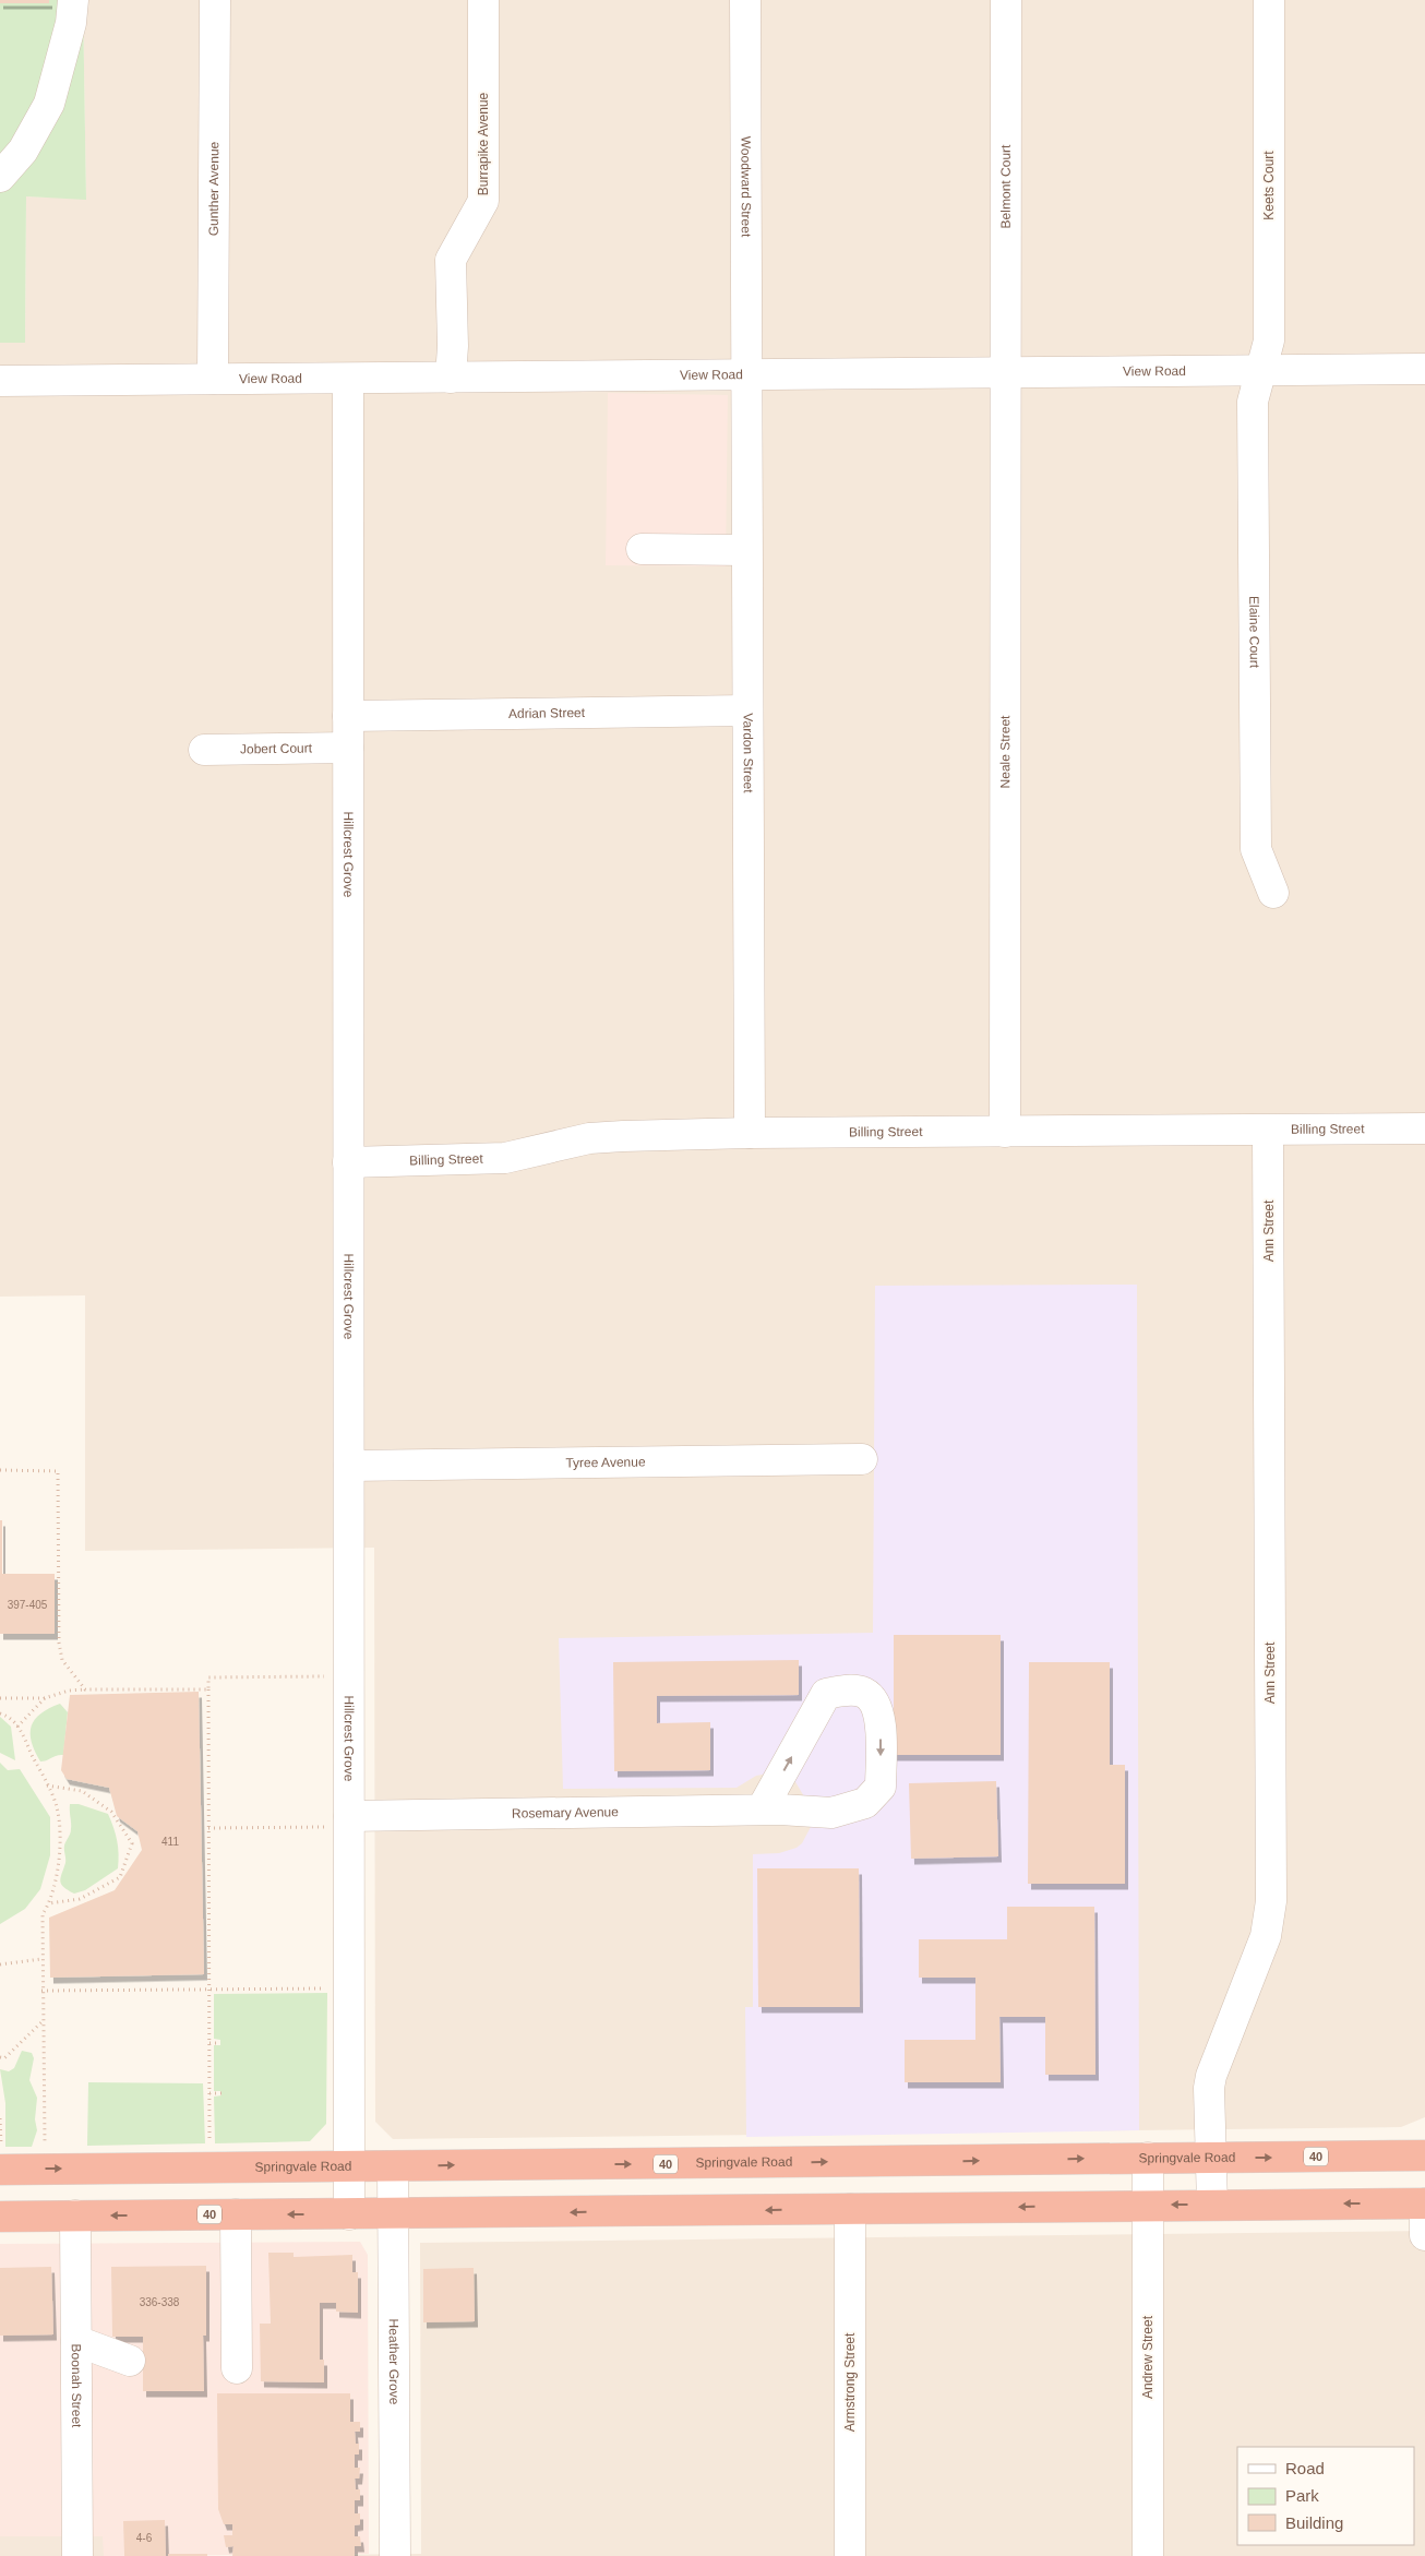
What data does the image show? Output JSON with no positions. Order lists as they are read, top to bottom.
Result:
{
  "streets": {
    "highway": ["40", "Springvale Road"],
    "street": [
      "Burrapike Avenue",
      "Belmont Court",
      "Keets Court",
      "Woodward Street",
      "Gunther Avenue",
      "View Road",
      "Elaine Court",
      "Adrian Street",
      "Jobert Court",
      "Neale Street",
      "Vardon Street",
      "Hillcrest Grove",
      "Billing Street",
      "Ann Street",
      "Tyree Avenue",
      "Rosemary Avenue",
      "Andrew Street",
      "Heather Grove",
      "Armstrong Street",
      "Boonah Street"
    ]
  },
  "crossings": [
    ["Burrapike Avenue", "View Road"],
    ["Belmont Court", "View Road"],
    ["Belmont Court", "Neale Street"],
    ["Keets Court", "View Road"],
    ["Keets Court", "Elaine Court"],
    ["Woodward Street", "View Road"],
    ["Woodward Street", "Vardon Street"],
    ["Gunther Avenue", "View Road"],
    ["View Road", "Elaine Court"],
    ["View Road", "Neale Street"],
    ["View Road", "Vardon Street"],
    ["View Road", "Hillcrest Grove"],
    ["Adrian Street", "Vardon Street"],
    ["Adrian Street", "Hillcrest Grove"],
    ["Jobert Court", "Hillcrest Grove"],
    ["Neale Street", "Billing Street"],
    ["Vardon Street", "Billing Street"],
    ["Hillcrest Grove", "Billing Street"],
    ["Hillcrest Grove", "Tyree Avenue"],
    ["Hillcrest Grove", "Rosemary Avenue"],
    ["Hillcrest Grove", "40"],
    ["Hillcrest Grove", "Springvale Road"],
    ["Billing Street", "Ann Street"],
    ["Ann Street", "40"],
    ["Ann Street", "Springvale Road"],
    ["40", "Andrew Street"],
    ["40", "Heather Grove"],
    ["40", "Armstrong Street"],
    ["40", "Boonah Street"],
    ["Springvale Road", "Andrew Street"],
    ["Springvale Road", "Heather Grove"]
  ],
  "house_numbers": [
    "397-405",
    "411",
    "336-338",
    "4-6"
  ],
  "legend": ["Road", "Park", "Building"]
}
